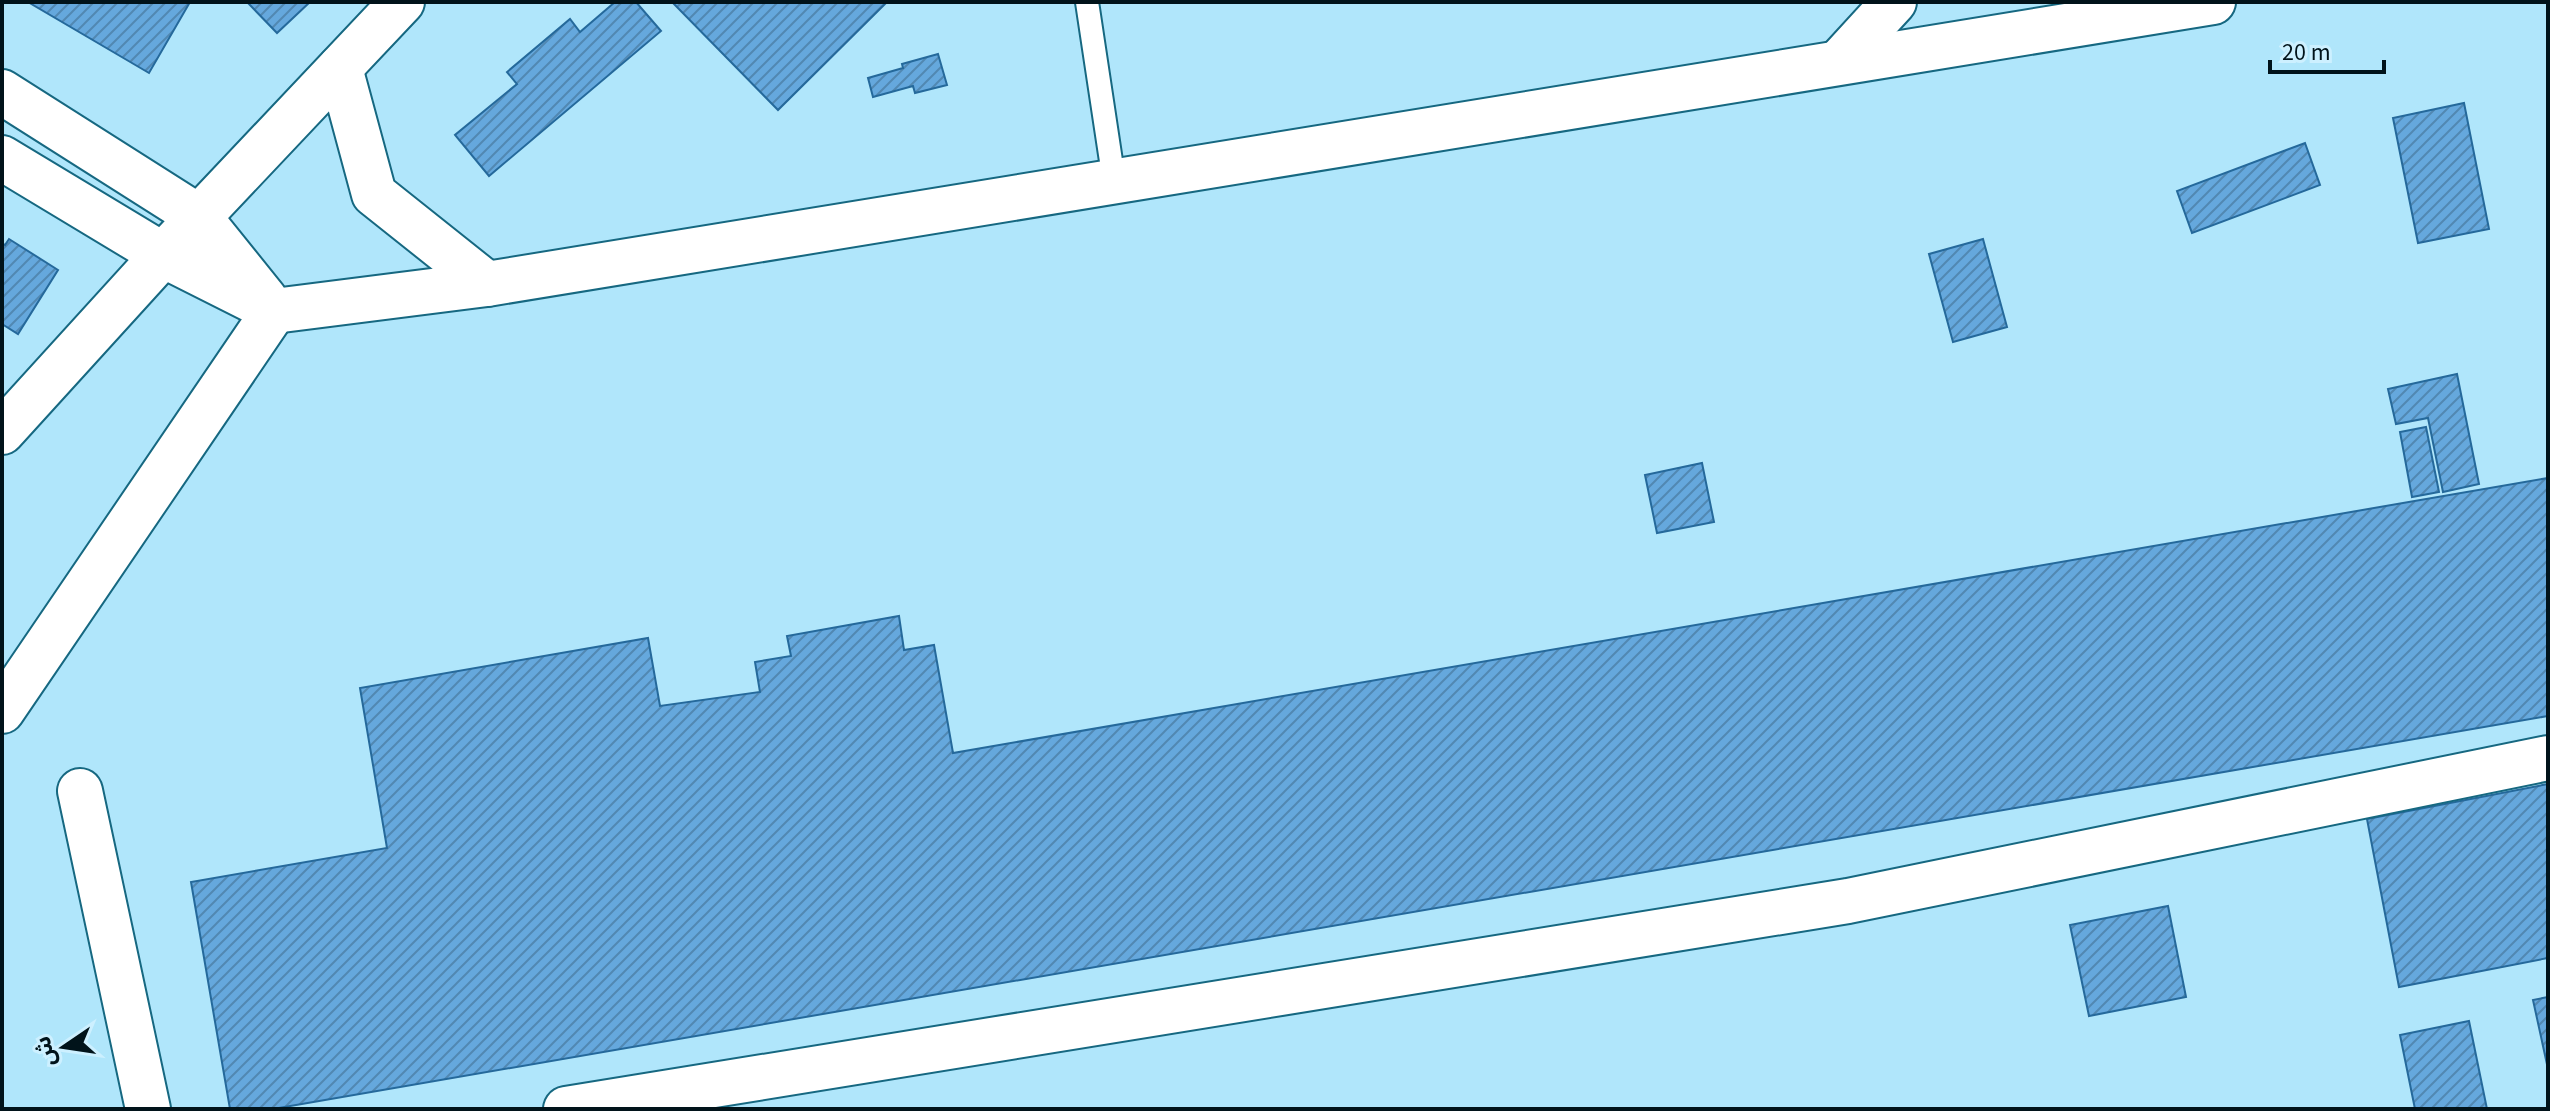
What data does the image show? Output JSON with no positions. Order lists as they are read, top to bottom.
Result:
{
  "scale_bar": "20 m",
  "north": "left"
}
